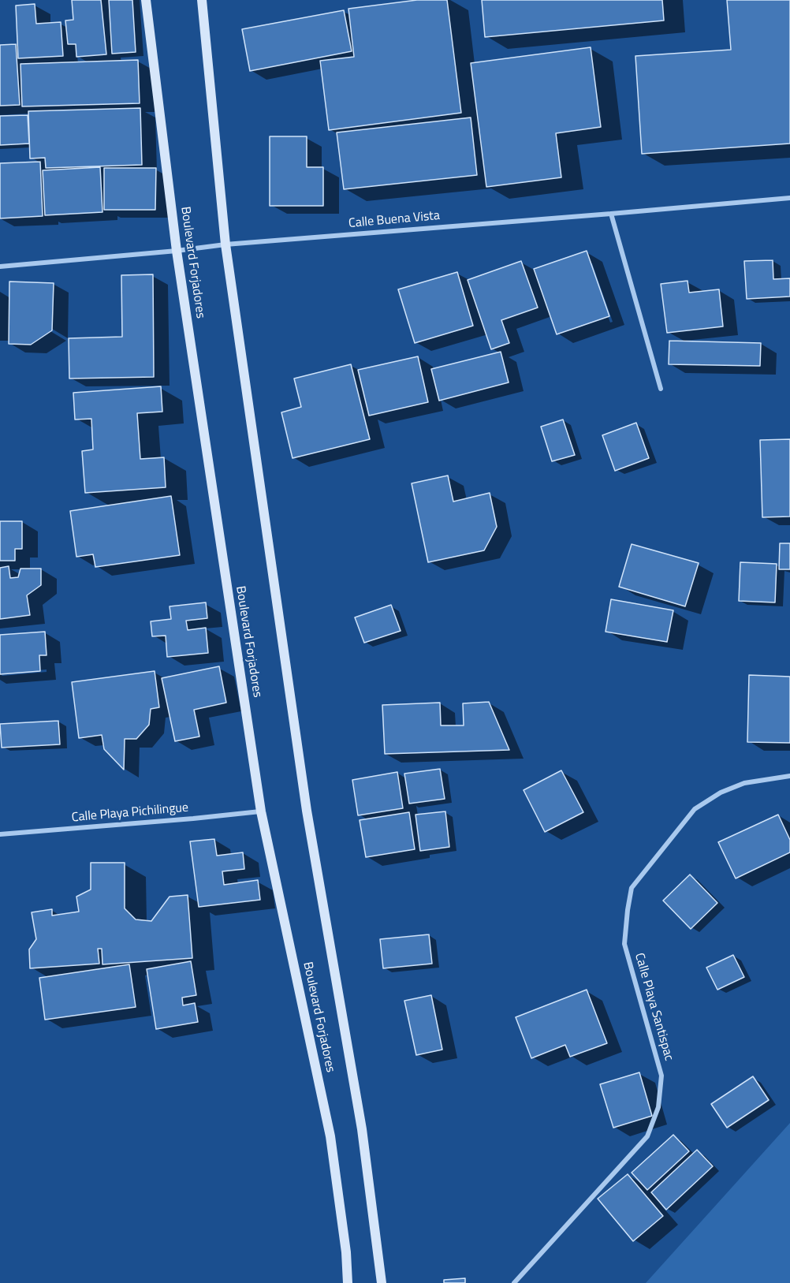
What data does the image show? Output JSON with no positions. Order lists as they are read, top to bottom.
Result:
{
  "streets": {
    "main road": ["Boulevard Forjadores"],
    "street": ["Calle Buena Vista", "Calle Playa Pichilingue", "Calle Playa Santispac"]
  },
  "crossings": [
    ["Calle Buena Vista", "Boulevard Forjadores"],
    ["Boulevard Forjadores", "Calle Playa Pichilingue"]
  ]
}
